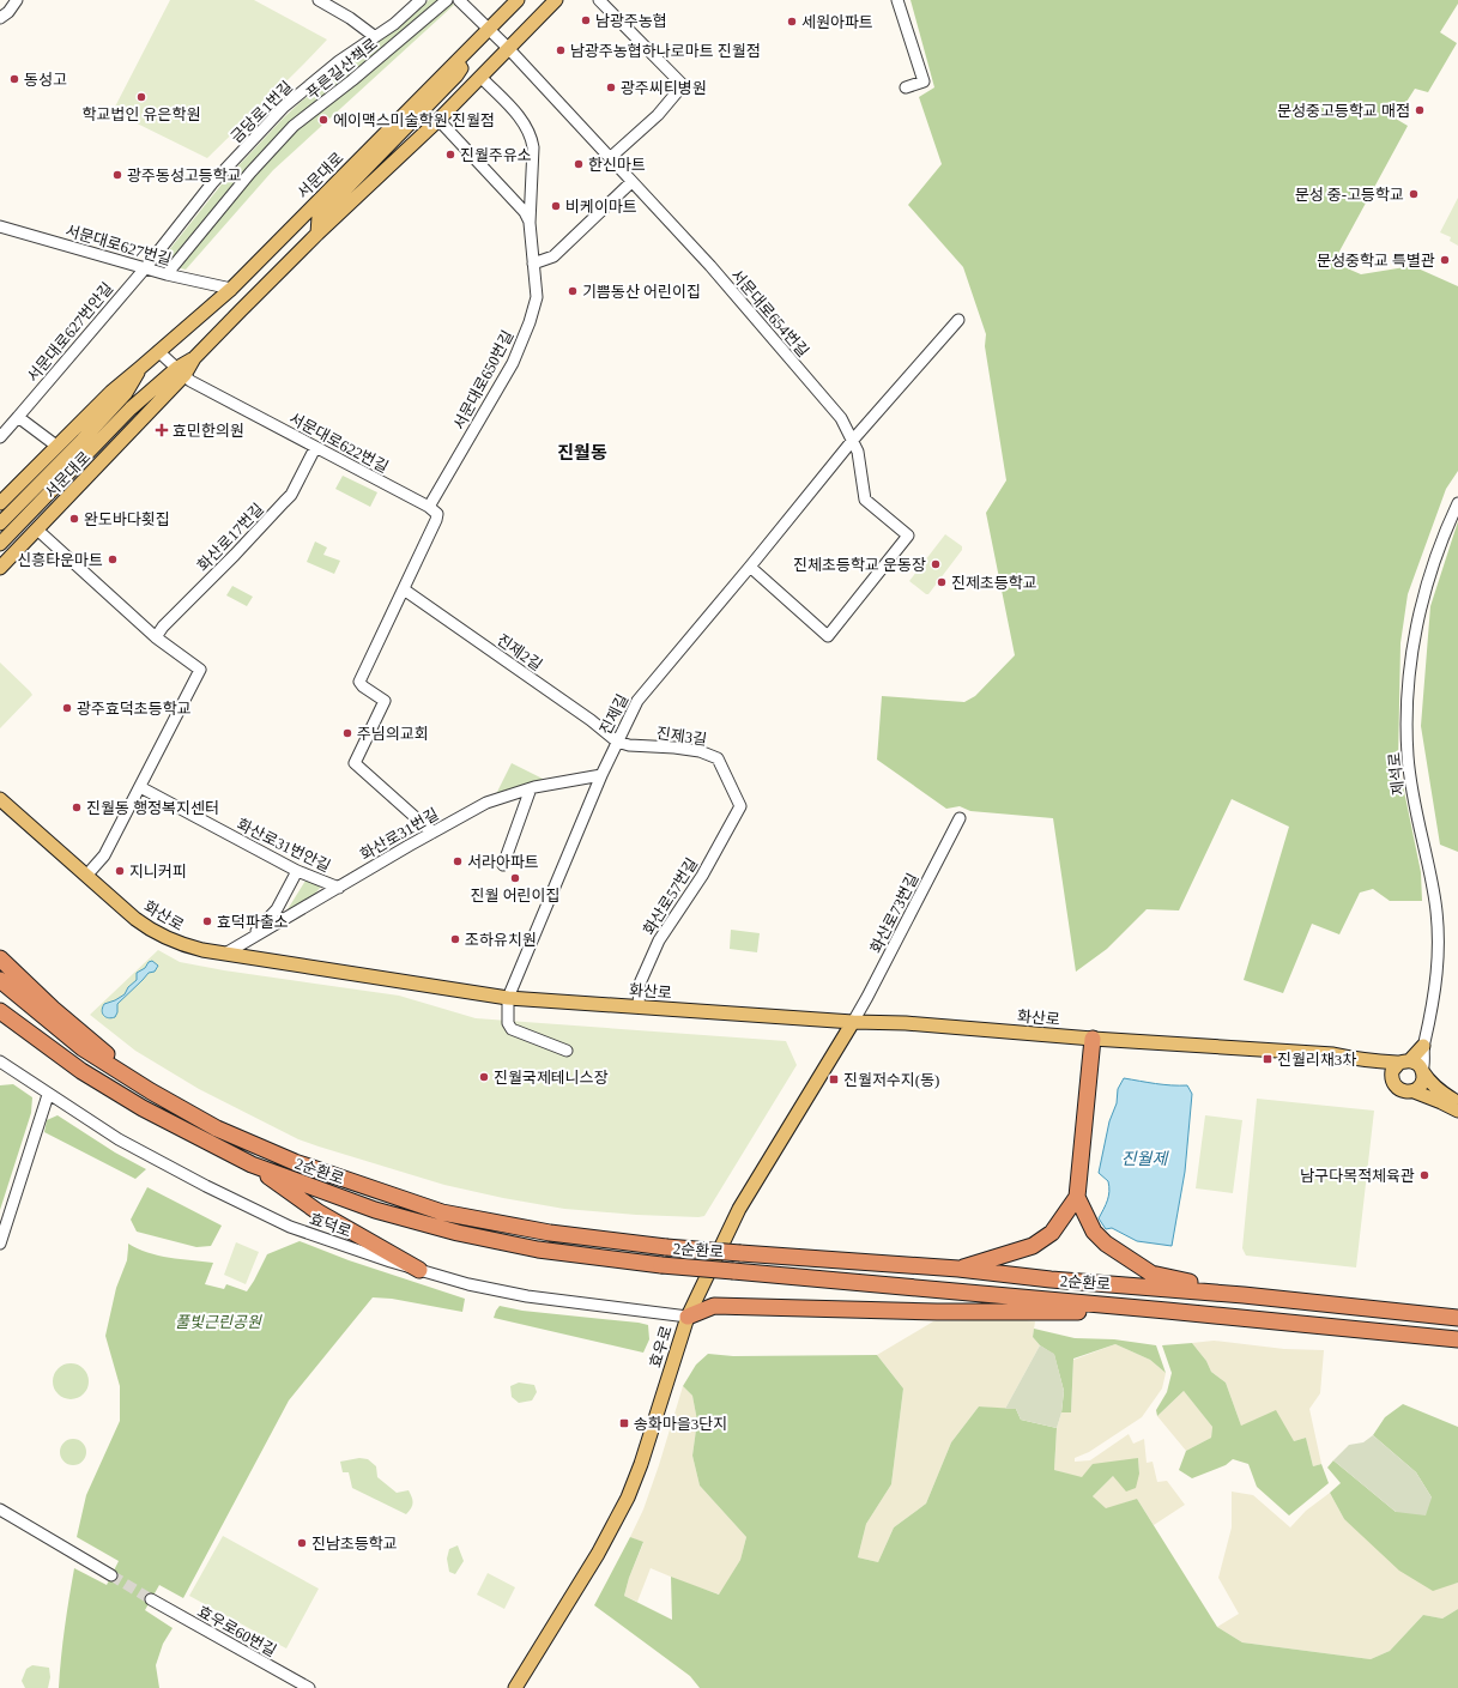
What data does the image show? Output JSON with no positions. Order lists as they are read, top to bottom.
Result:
{
  "streets": {
    "highway": ["2순환로"],
    "main road": ["서문대로", "화산로", "효우로"],
    "street": [
      "푸른길산책로",
      "금당로1번길",
      "서문대로627번길",
      "서문대로654번길",
      "서문대로627번안길",
      "서문대로650번길",
      "서문대로622번길",
      "화산로17번길",
      "진제2길",
      "진제길",
      "진제3길",
      "제석로",
      "화산로31번길",
      "화산로31번안길",
      "화산로57번길",
      "화산로73번길",
      "효덕로",
      "효우로60번길"
    ]
  },
  "crossings": [
    ["푸른길산책로", "서문대로627번길"],
    ["금당로1번길", "서문대로627번길"],
    ["금당로1번길", "서문대로627번안길"],
    ["서문대로", "서문대로627번길"],
    ["서문대로", "서문대로654번길"],
    ["서문대로", "서문대로650번길"],
    ["서문대로", "서문대로622번길"],
    ["서문대로627번길", "서문대로627번안길"],
    ["서문대로654번길", "진제길"],
    ["서문대로650번길", "서문대로622번길"],
    ["서문대로622번길", "화산로17번길"],
    ["진제2길", "진제길"],
    ["진제2길", "진제3길"],
    ["진제길", "진제3길"],
    ["진제길", "화산로31번길"],
    ["진제길", "화산로"],
    ["진제3길", "화산로57번길"],
    ["화산로31번길", "화산로31번안길"],
    ["화산로31번길", "화산로"],
    ["화산로57번길", "화산로"],
    ["화산로73번길", "화산로"],
    ["화산로73번길", "효우로"],
    ["화산로", "효우로"],
    ["효덕로", "효우로"]
  ],
  "districts": ["진월동"],
  "water": ["진월제"],
  "parks": ["풀빛근린공원"],
  "places": {
    "other": [
      "남광주농협",
      "세원아파트",
      "남광주농협하나로마트 진월점",
      "동성고",
      "광주씨티병원",
      "학교법인 유은학원",
      "문성중고등학교 매점",
      "에이맥스미술학원 진월점",
      "진월주유소",
      "한신마트",
      "광주동성고등학교",
      "문성 중-고등학교",
      "비케이마트",
      "문성중학교 특별관",
      "기쁨동산 어린이집",
      "완도바다횟집",
      "신흥타운마트",
      "진체초등학교 운동장",
      "진제초등학교",
      "광주효덕초등학교",
      "주님의교회",
      "진월동 행정복지센터",
      "서라아파트",
      "지니커피",
      "진월 어린이집",
      "효덕파출소",
      "조하유치원",
      "진월국제테니스장",
      "남구다목적체육관",
      "진남초등학교"
    ],
    "health": ["효민한의원"],
    "transit": ["진월리채3차", "진월저수지(동)", "송화마을3단지"]
  }
}
